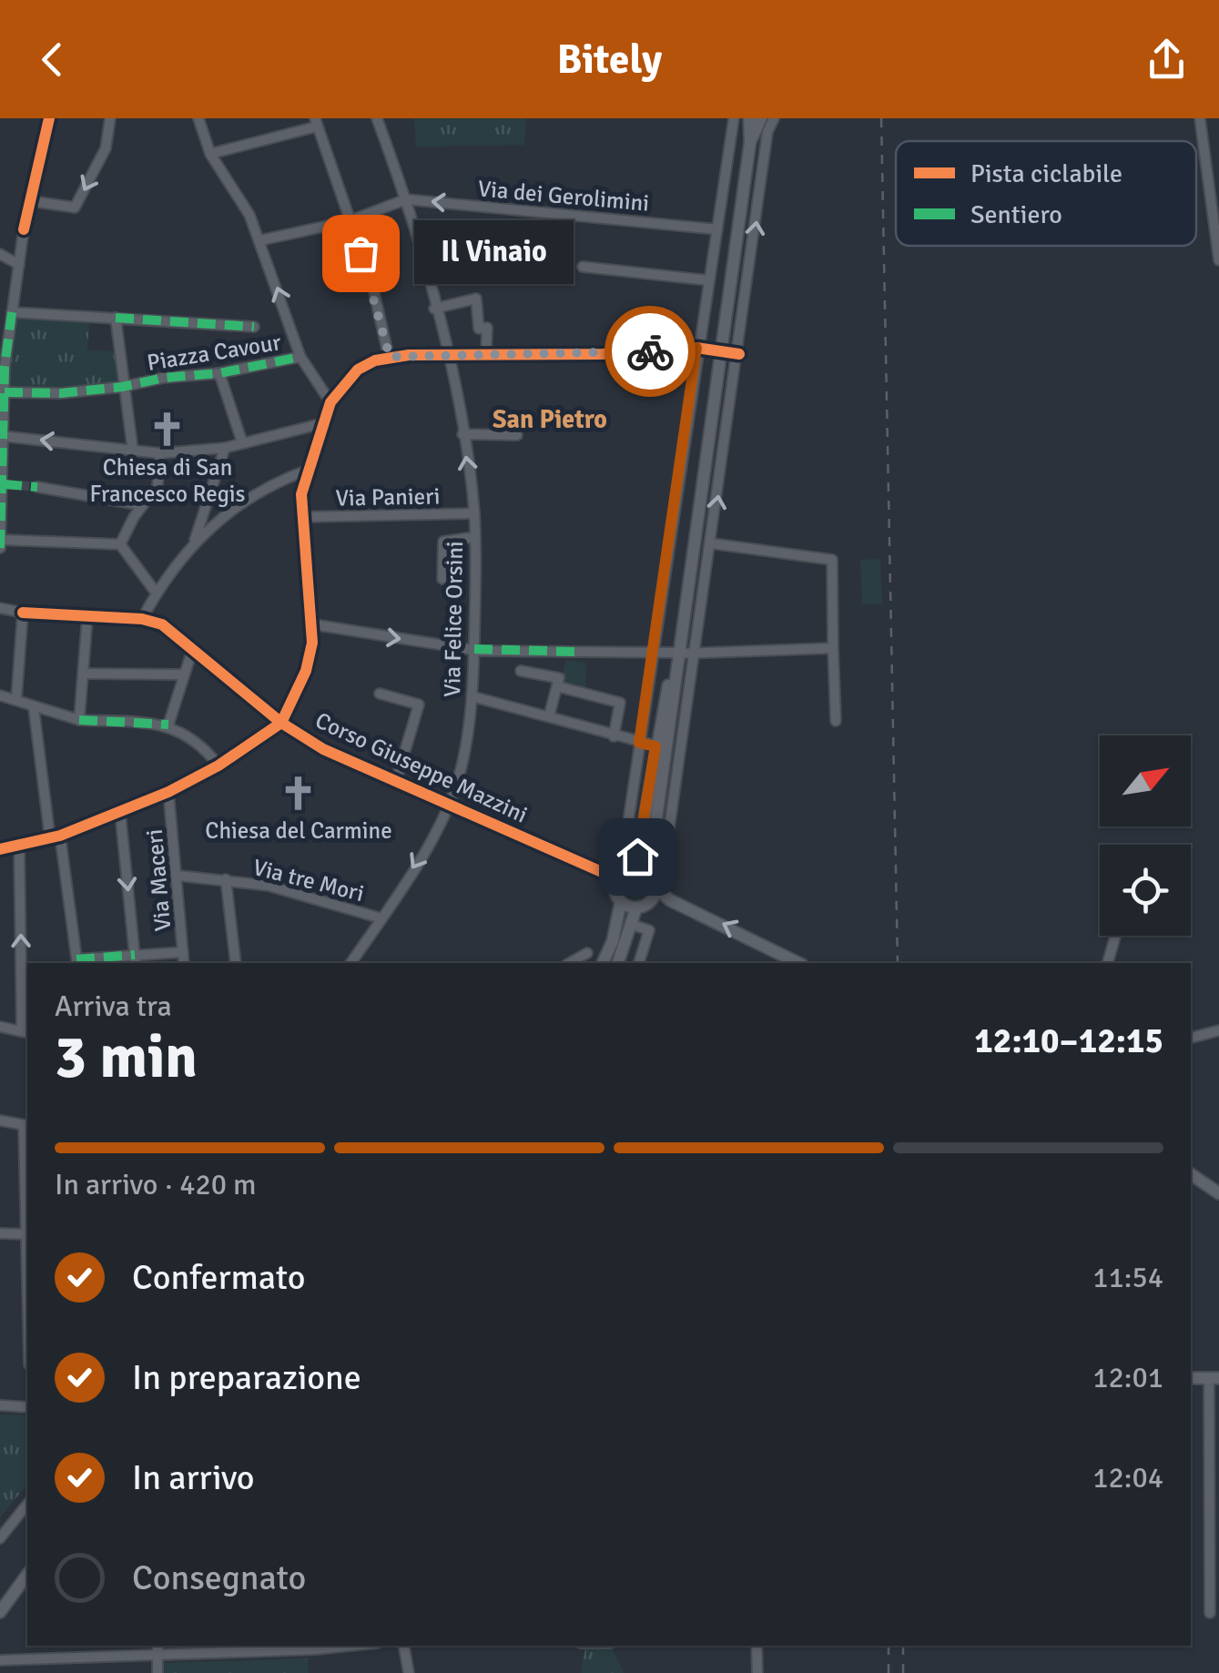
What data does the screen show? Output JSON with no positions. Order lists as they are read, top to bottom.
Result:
{
  "streets": {
    "street": [
      "Via dei Gerolimini",
      "Piazza Cavour",
      "Via Panieri",
      "Via Felice Orsini",
      "Corso Giuseppe Mazzini",
      "Via Maceri",
      "Via tre Mori"
    ]
  },
  "crossings": [
    ["Via dei Gerolimini", "Via Felice Orsini"],
    ["Via Panieri", "Via Felice Orsini"],
    ["Via Felice Orsini", "Corso Giuseppe Mazzini"],
    ["Via Felice Orsini", "Via tre Mori"],
    ["Via Maceri", "Via tre Mori"]
  ],
  "districts": ["San Pietro"],
  "places": {
    "other": ["Il Vinaio"],
    "church": ["Chiesa di San Francesco Regis", "Chiesa del Carmine"]
  },
  "legend": ["Pista ciclabile", "Sentiero"],
  "north": "top right",
  "page": {
    "header": "Bitely",
    "bubble": "Il Vinaio",
    "heading": ["3 min", "Arriva tra", "12:10–12:15"],
    "bar": "In arrivo · 420 m",
    "list": [
      ["Confermato", "11:54"],
      ["In preparazione", "12:01"],
      ["In arrivo", "12:04"],
      "Consegnato"
    ]
  }
}
